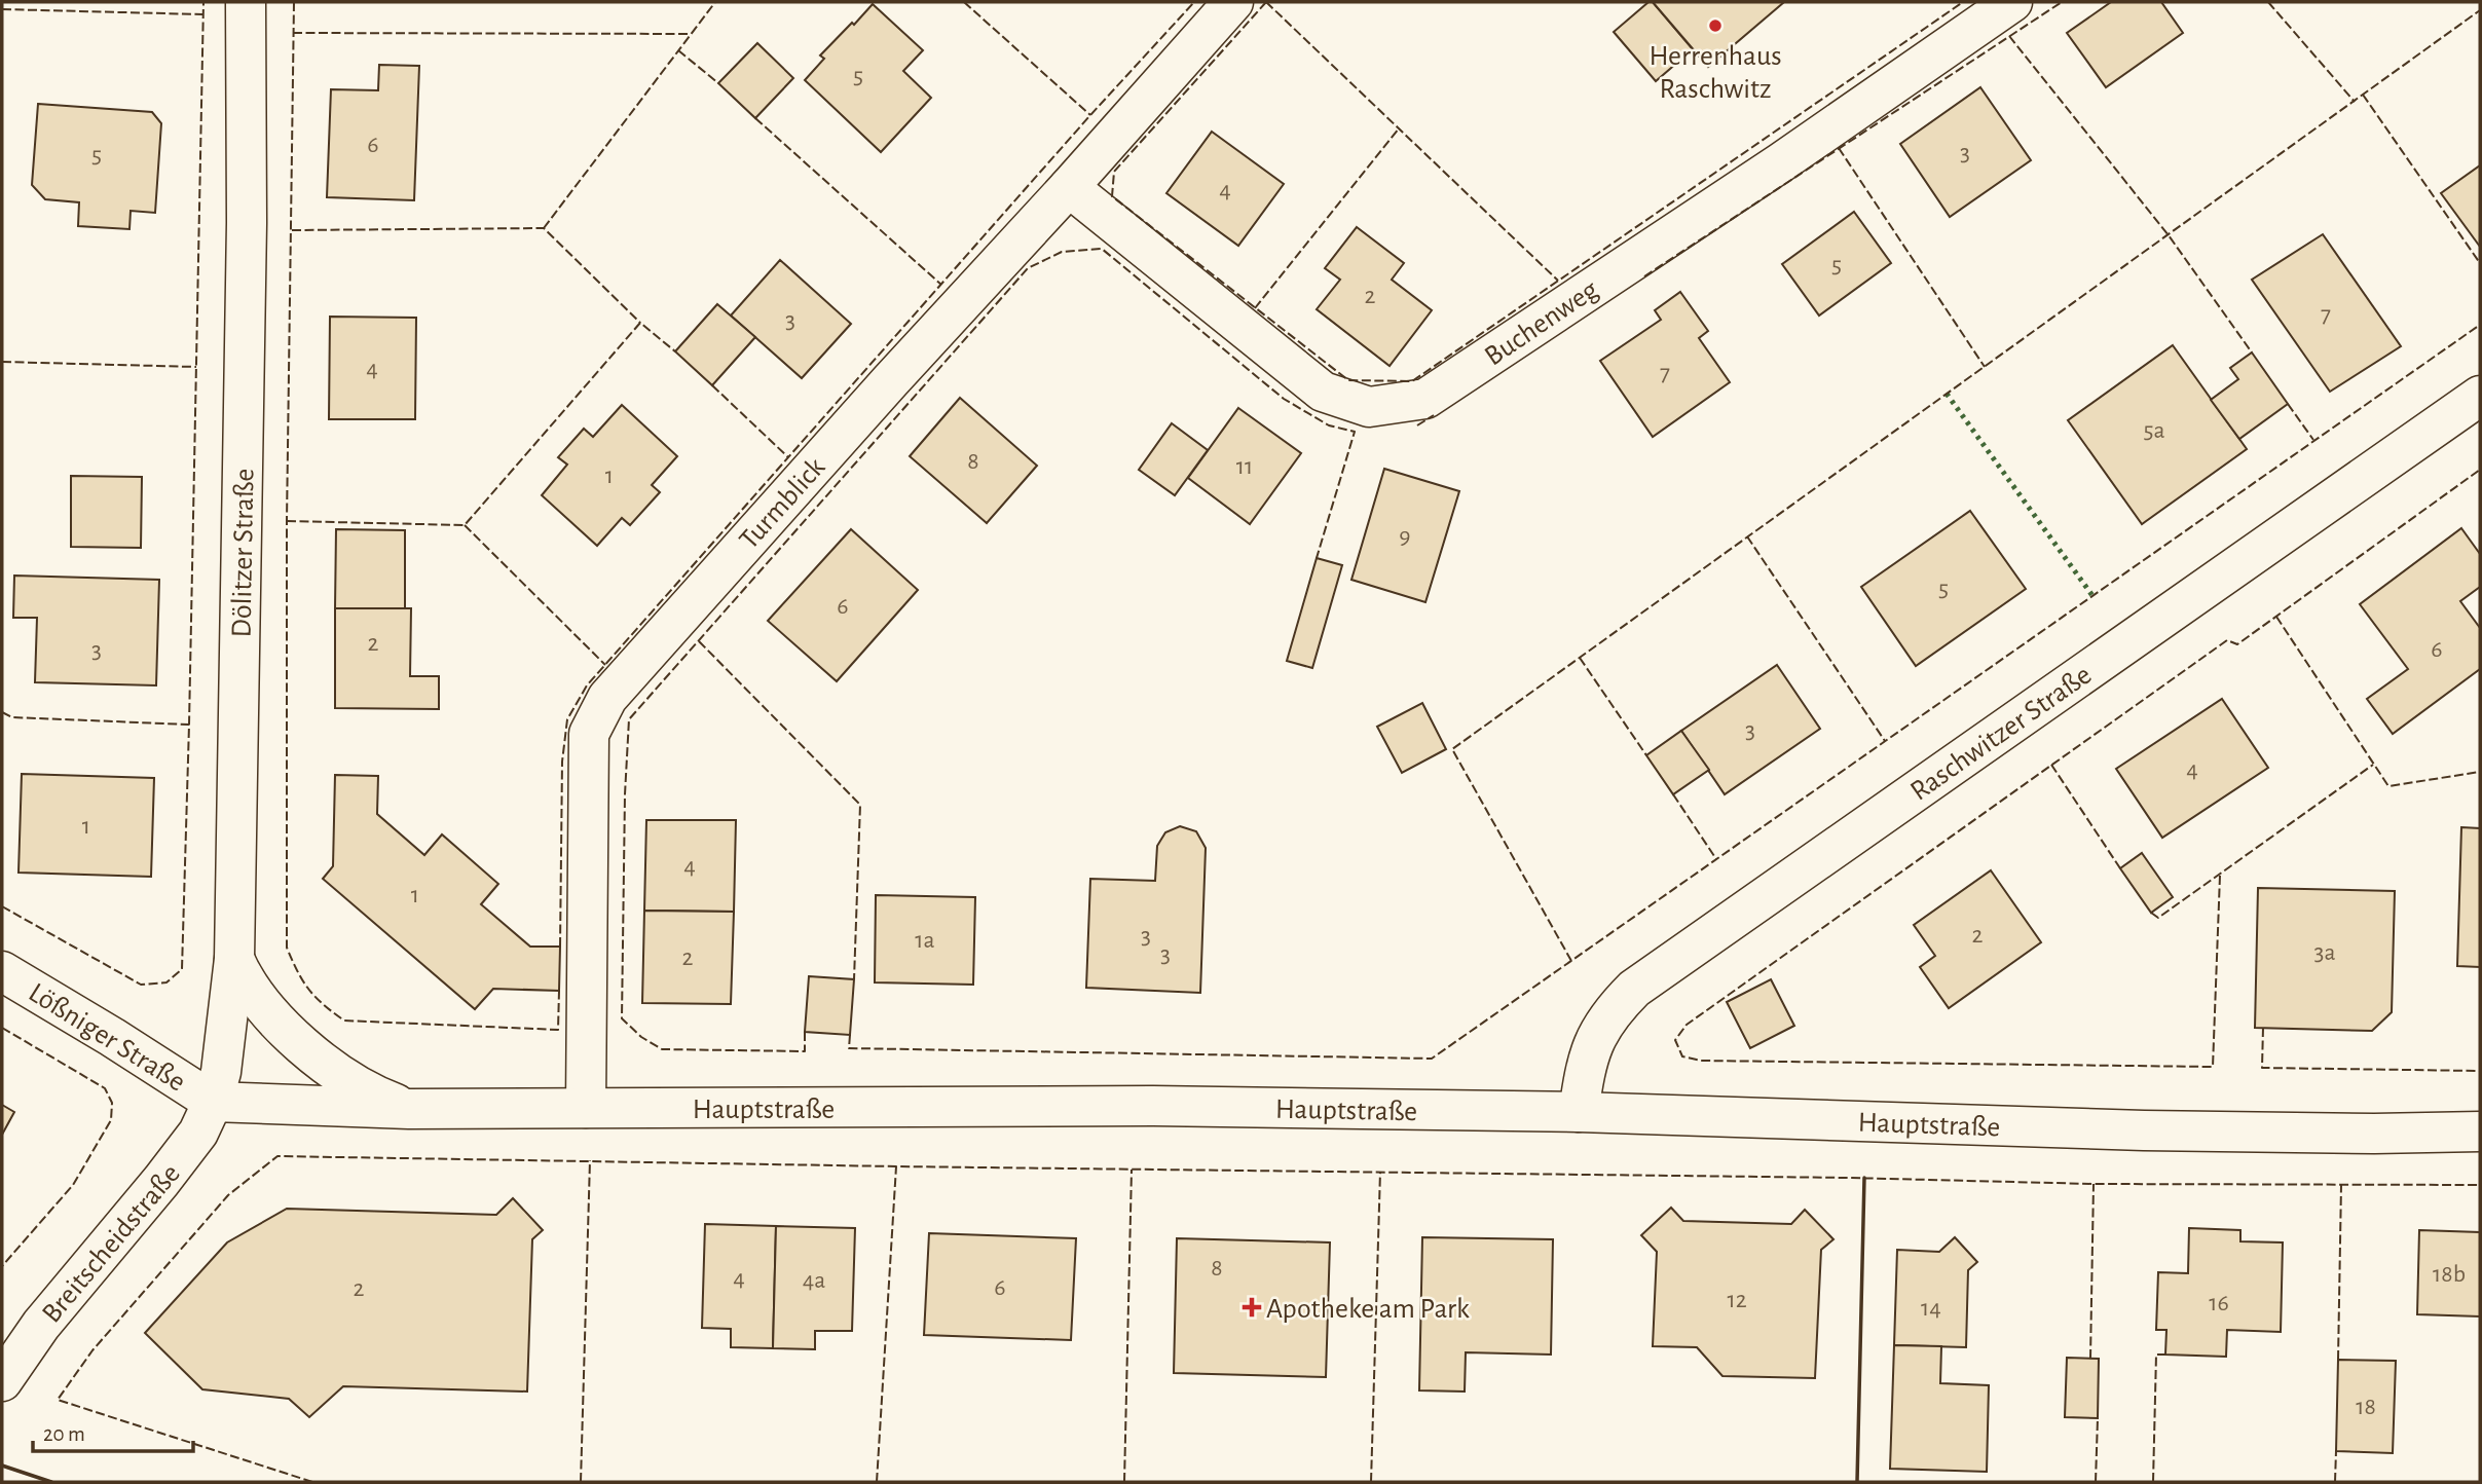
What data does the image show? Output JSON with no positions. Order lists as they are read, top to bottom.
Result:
{
  "streets": {
    "main road": [
      "Buchenweg",
      "Turmblick",
      "Dölitzer Straße",
      "Raschwitzer Straße",
      "Lößniger Straße",
      "Hauptstraße",
      "Breitscheidstraße"
    ]
  },
  "crossings": [
    ["Buchenweg", "Turmblick"],
    ["Turmblick", "Hauptstraße"],
    ["Dölitzer Straße", "Lößniger Straße"],
    ["Dölitzer Straße", "Hauptstraße"],
    ["Dölitzer Straße", "Breitscheidstraße"],
    ["Raschwitzer Straße", "Hauptstraße"],
    ["Lößniger Straße", "Hauptstraße"],
    ["Lößniger Straße", "Breitscheidstraße"],
    ["Hauptstraße", "Breitscheidstraße"]
  ],
  "places": {
    "other": ["Herrenhaus Raschwitz"],
    "health": ["Apotheke am Park"]
  },
  "house_numbers": [
    "5",
    "6",
    "3",
    "5",
    "4",
    "5",
    "2",
    "7",
    "3",
    "4",
    "7",
    "5a",
    "8",
    "11",
    "1",
    "9",
    "5",
    "6",
    "2",
    "6",
    "3",
    "3",
    "4",
    "1",
    "4",
    "1",
    "2",
    "3",
    "1a",
    "3a",
    "3",
    "2",
    "8",
    "18b",
    "4",
    "4a",
    "6",
    "2",
    "12",
    "16",
    "14",
    "18"
  ],
  "scale_bar": "20 m"
}
